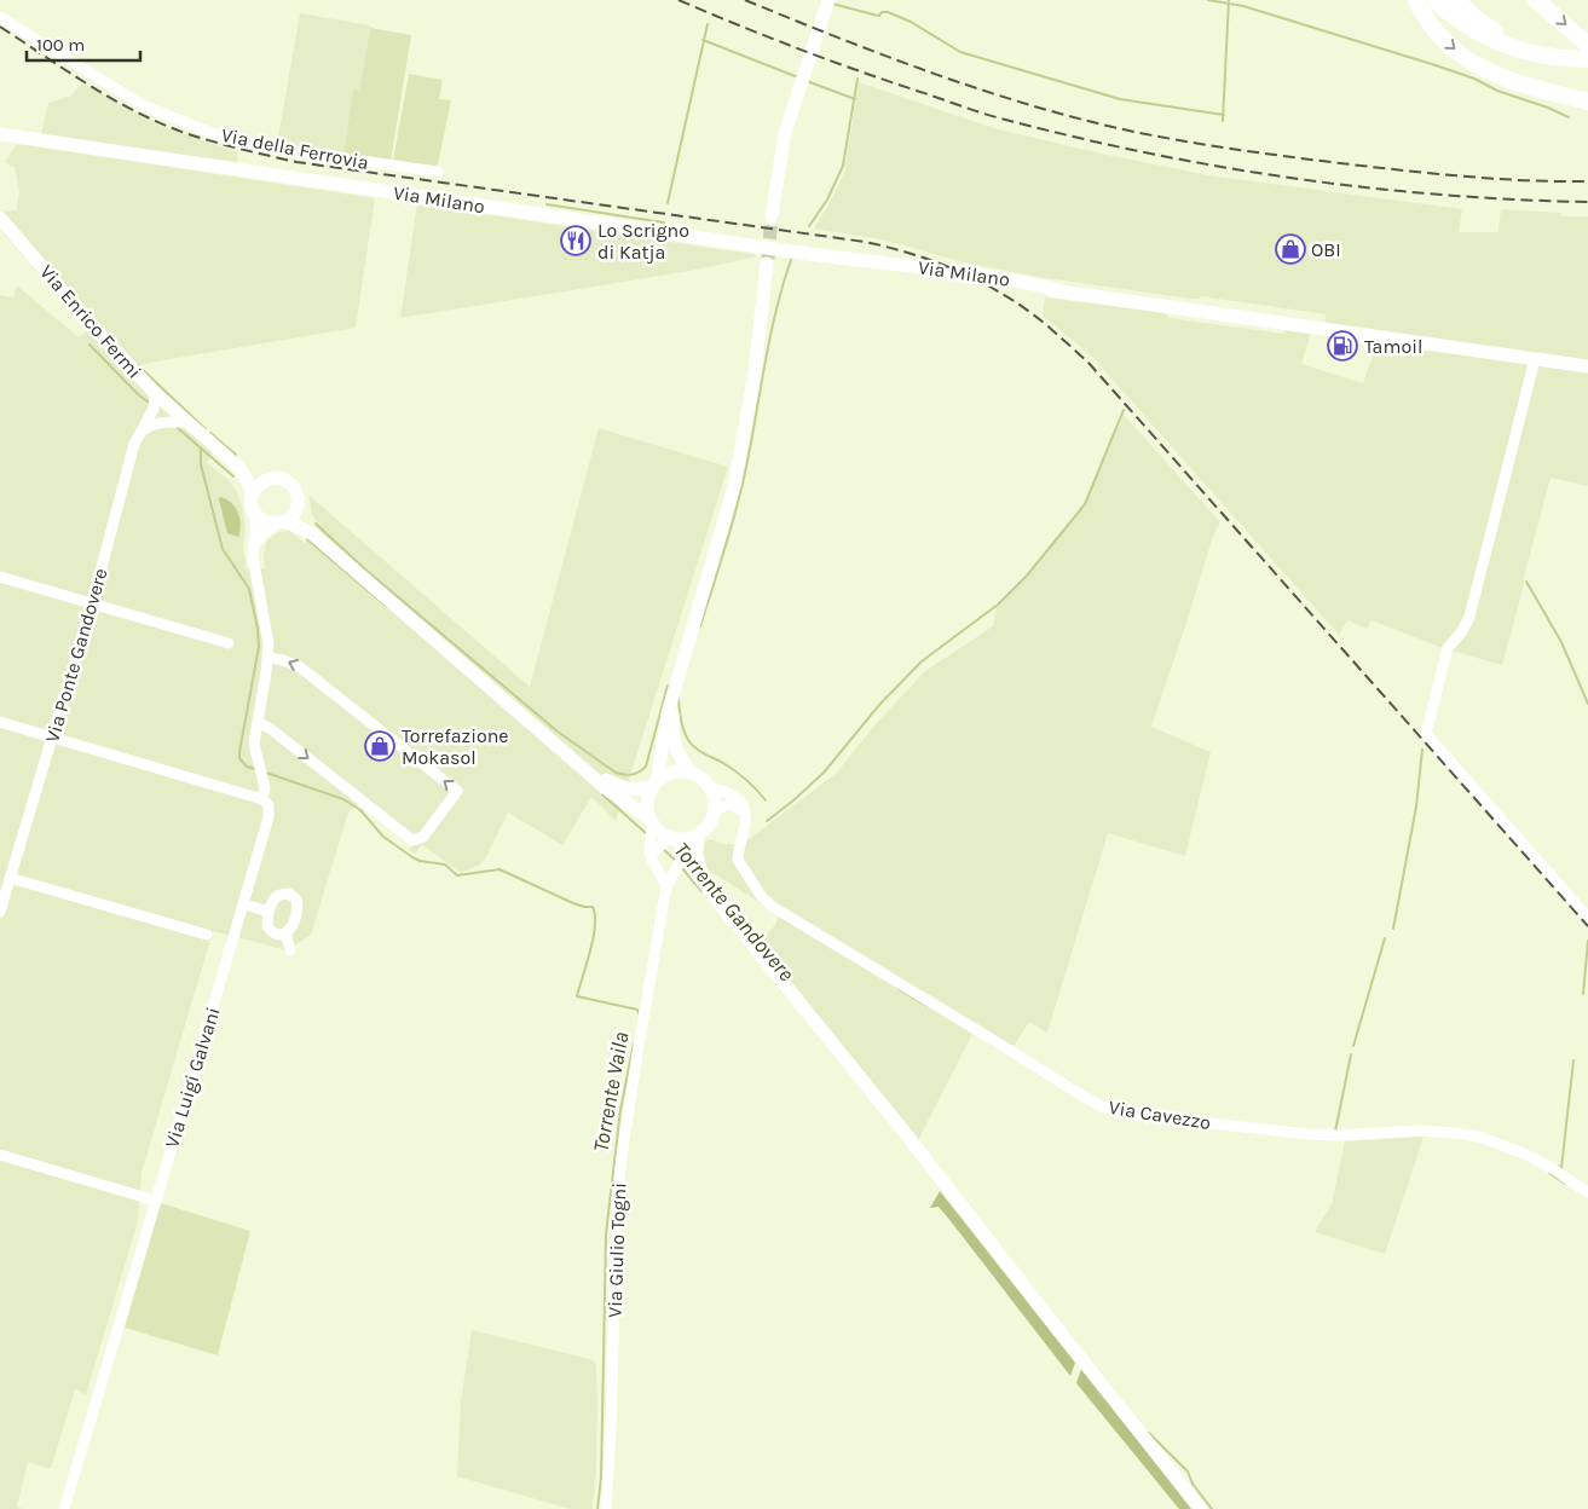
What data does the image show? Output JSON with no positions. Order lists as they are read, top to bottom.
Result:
{
  "streets": {
    "main road": ["Via Milano", "Via Enrico Fermi"],
    "street": [
      "Via della Ferrovia",
      "Via Ponte Gandovere",
      "Via Luigi Galvani",
      "Via Cavezzo",
      "Via Giulio Togni"
    ]
  },
  "crossings": [
    ["Via Enrico Fermi", "Via Ponte Gandovere"]
  ],
  "water": ["Torrente Gandovere", "Torrente Vaila"],
  "places": {
    "restaurant": ["Lo Scrigno di Katja"],
    "shop": ["OBI", "Torrefazione Mokasol"],
    "fuel station": ["Tamoil"]
  },
  "scale_bar": "100 m"
}
